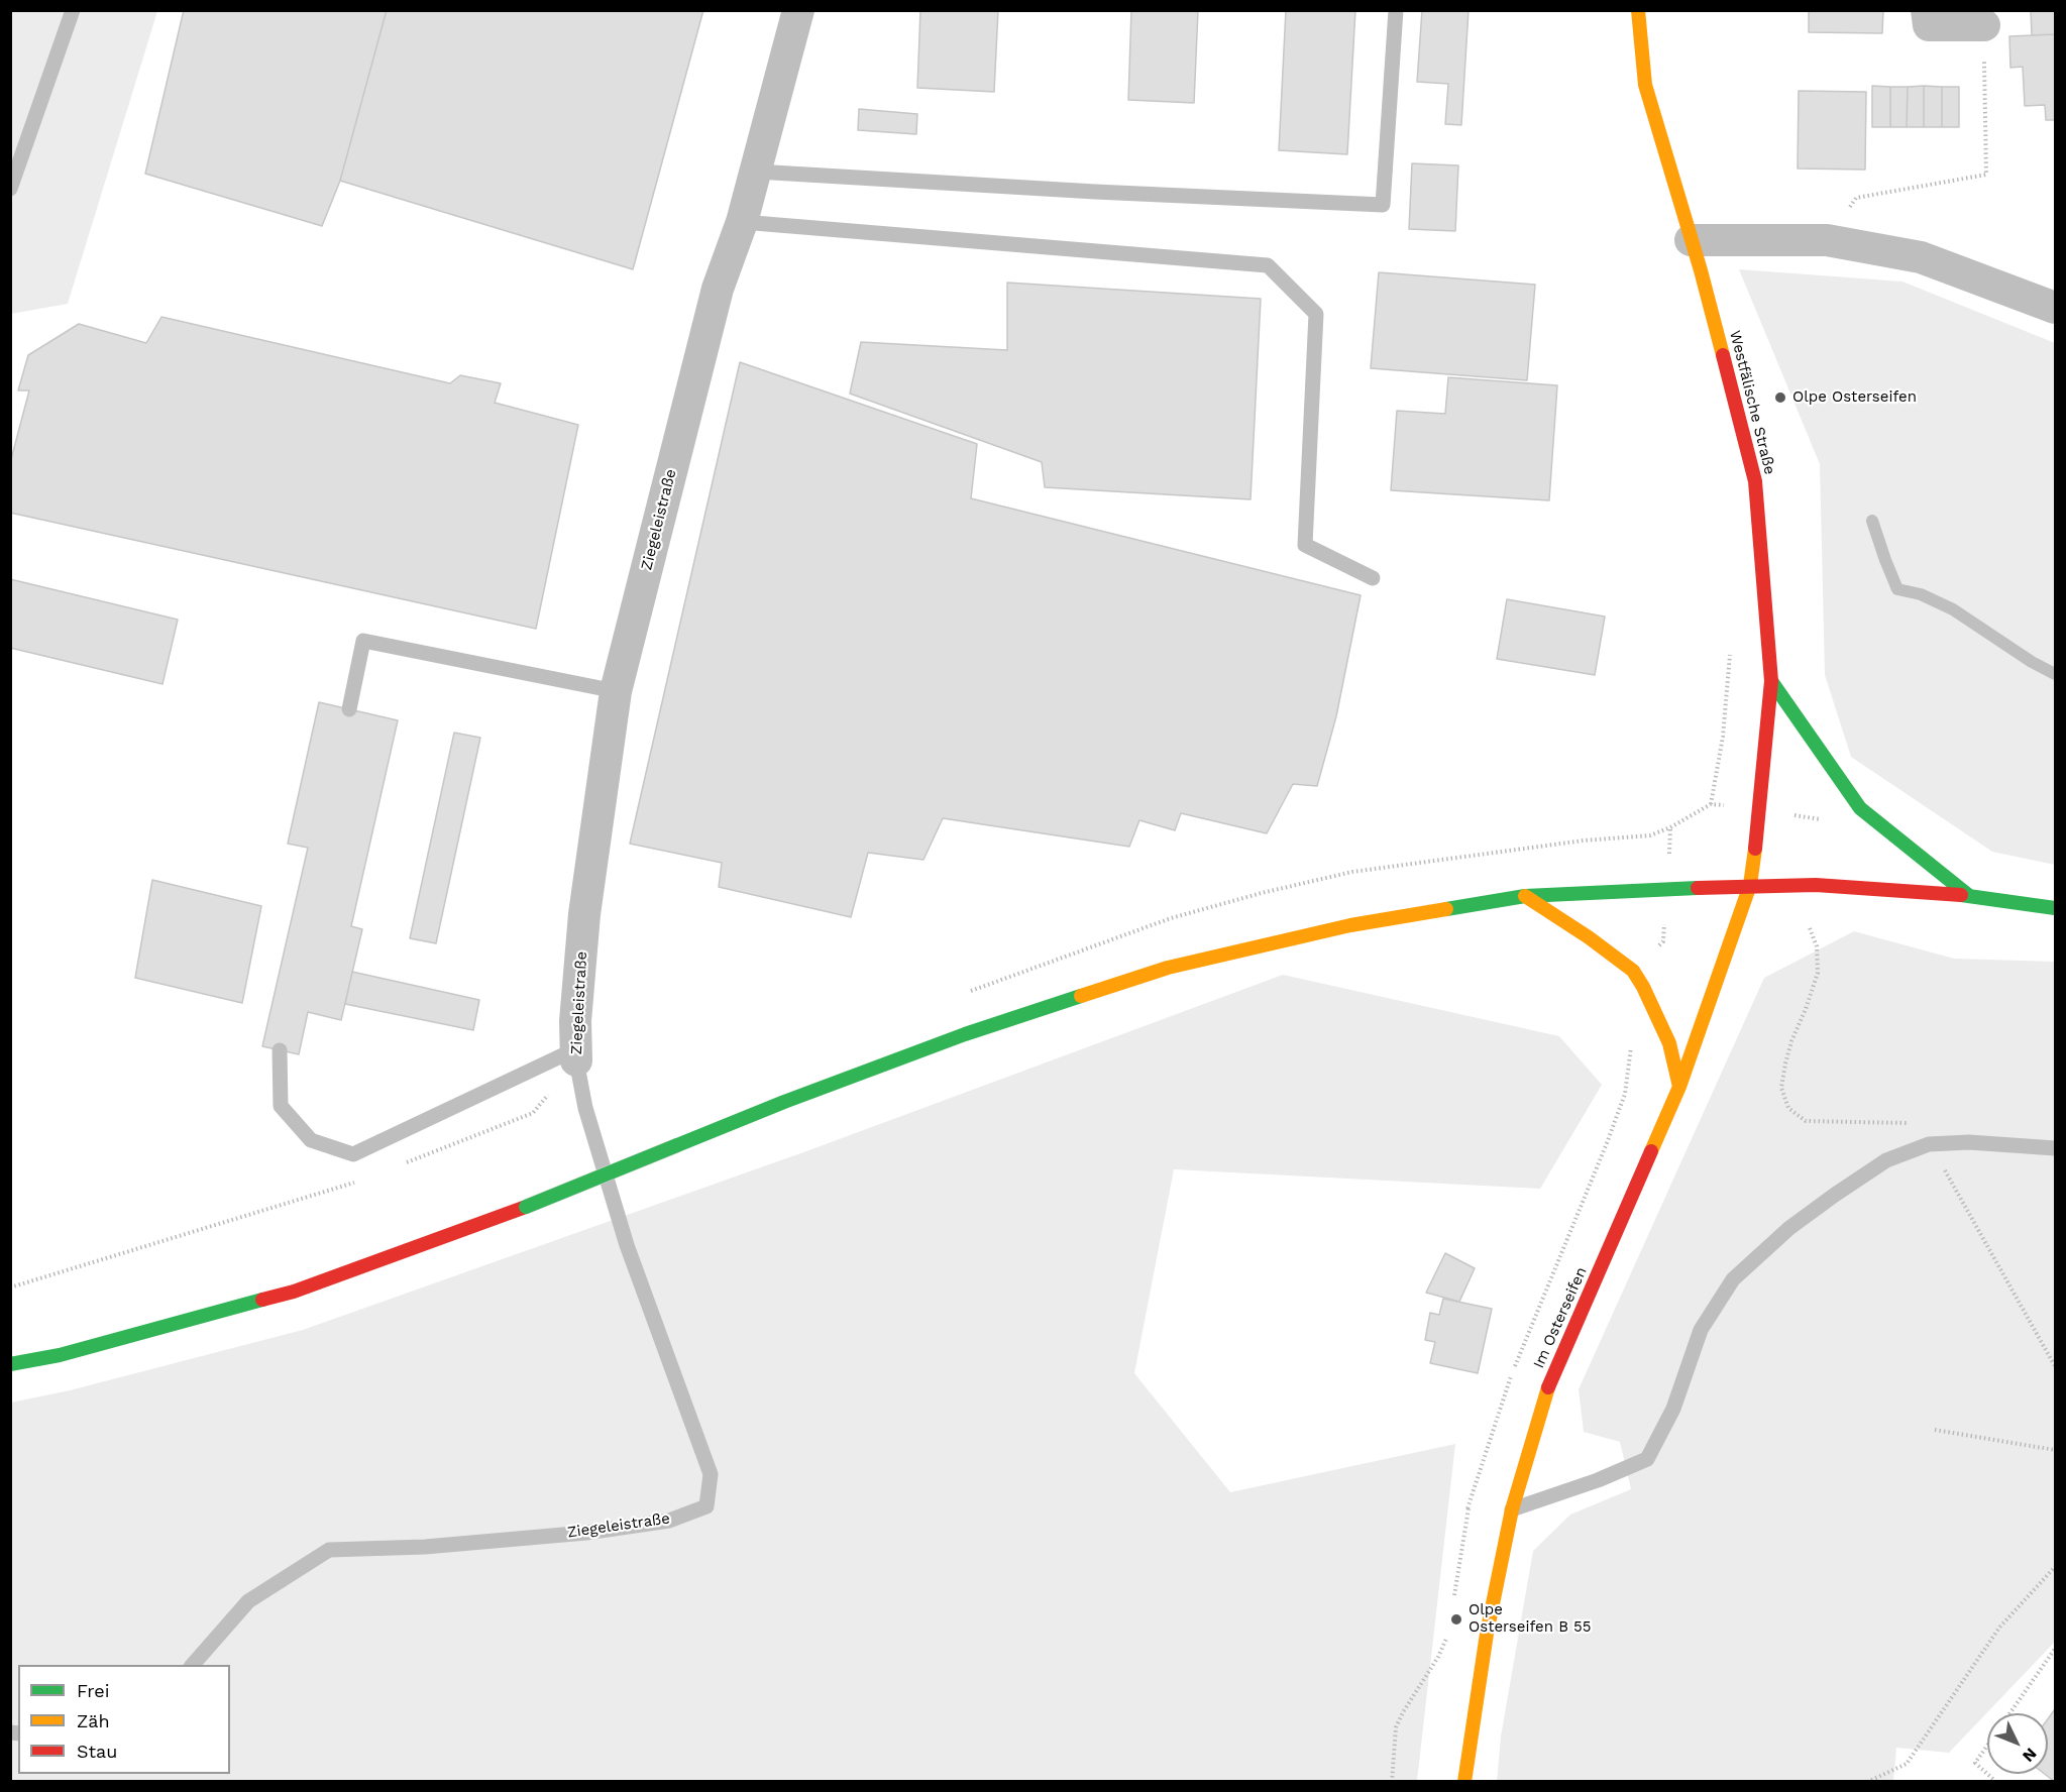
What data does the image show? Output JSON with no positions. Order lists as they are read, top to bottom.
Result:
{
  "streets": {
    "street": ["Westfälische Straße", "Ziegeleistraße", "Im Osterseifen"]
  },
  "crossings": [
    ["Westfälische Straße", "Im Osterseifen"]
  ],
  "places": ["Olpe Osterseifen", "Olpe Osterseifen B 55"],
  "legend": ["Frei", "Zäh", "Stau"],
  "north": "bottom right"
}
